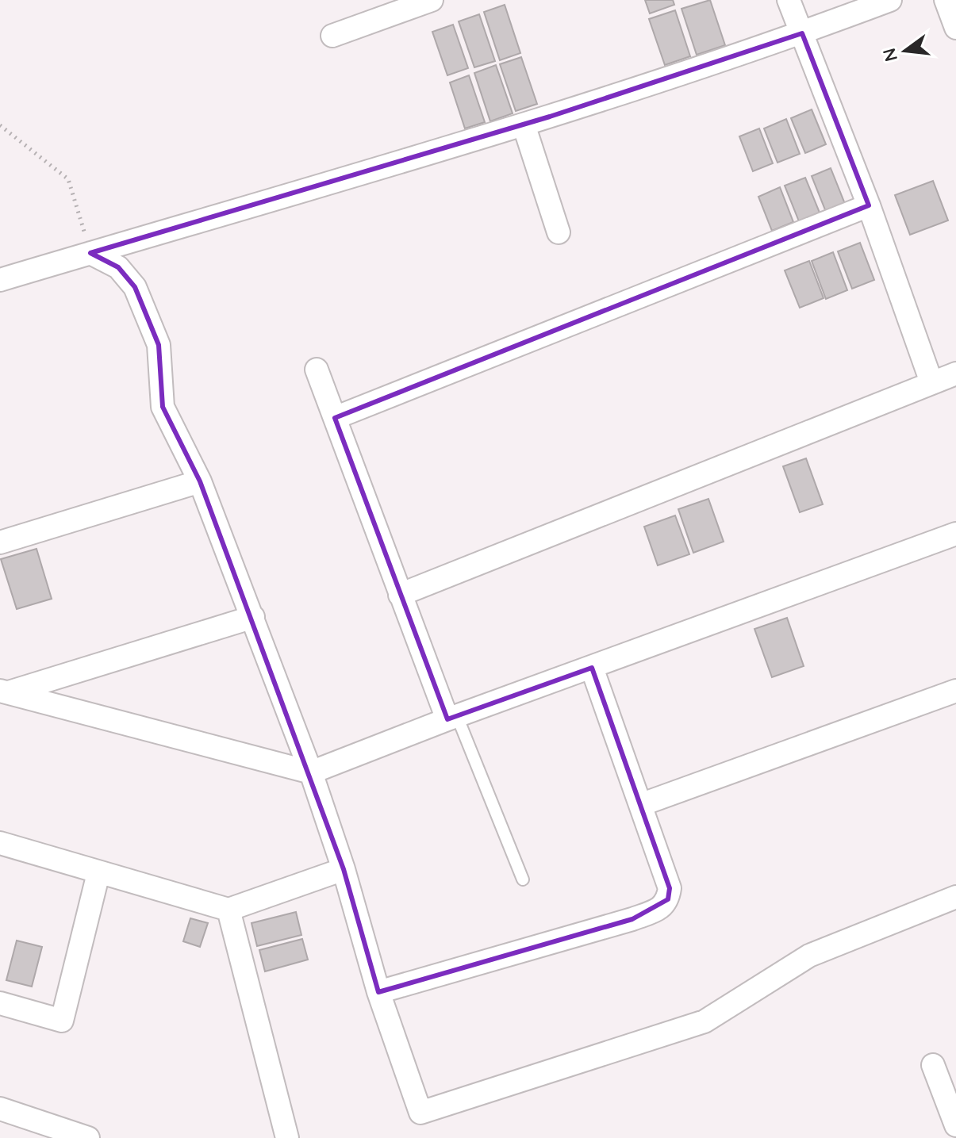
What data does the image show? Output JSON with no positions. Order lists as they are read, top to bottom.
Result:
{
  "north": "left"
}
